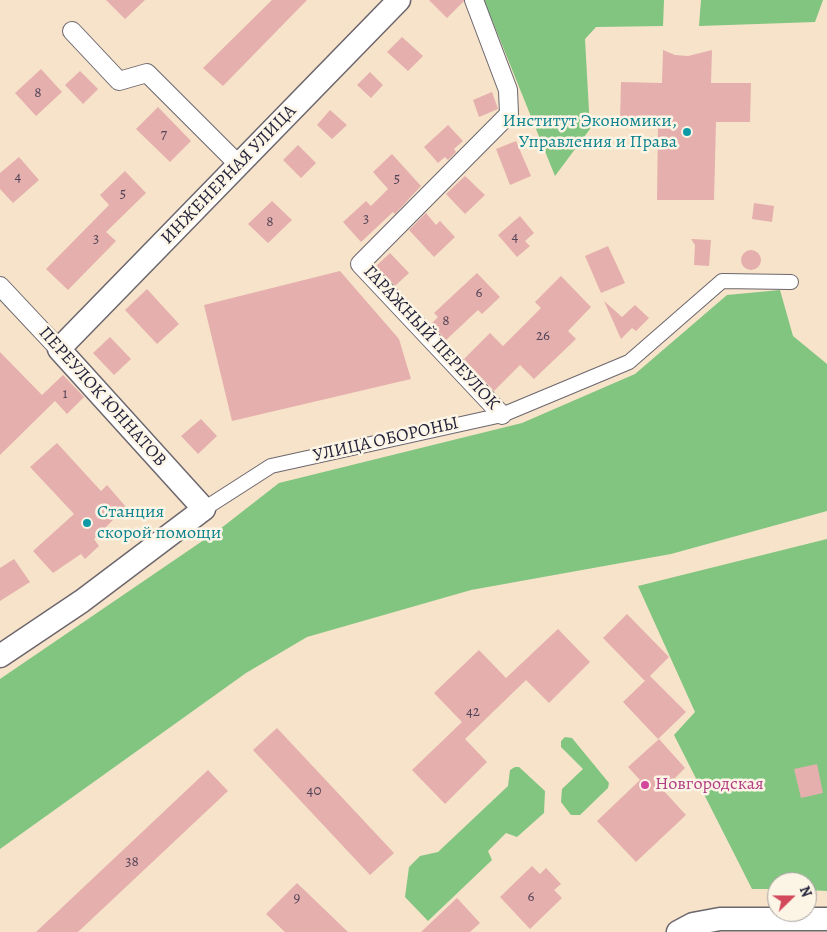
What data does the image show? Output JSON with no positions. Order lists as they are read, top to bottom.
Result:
{
  "streets": {
    "street": [
      "ИНЖЕНЕРНАЯ УЛИЦА",
      "ГАРАЖНЫЙ ПЕРЕУЛОК",
      "ПЕРЕУЛОК ЮННАТОВ",
      "УЛИЦА ОБОРОНЫ"
    ]
  },
  "crossings": [
    ["ИНЖЕНЕРНАЯ УЛИЦА", "ПЕРЕУЛОК ЮННАТОВ"],
    ["ГАРАЖНЫЙ ПЕРЕУЛОК", "УЛИЦА ОБОРОНЫ"],
    ["ПЕРЕУЛОК ЮННАТОВ", "УЛИЦА ОБОРОНЫ"]
  ],
  "places": ["Институт Экономики, Управления и Права", "Станция скорой помощи", "Новгородская"],
  "house_numbers": [
    "8",
    "7",
    "4",
    "5",
    "5",
    "3",
    "8",
    "4",
    "3",
    "6",
    "8",
    "26",
    "1",
    "42",
    "40",
    "38",
    "6",
    "9"
  ],
  "north": "right"
}
